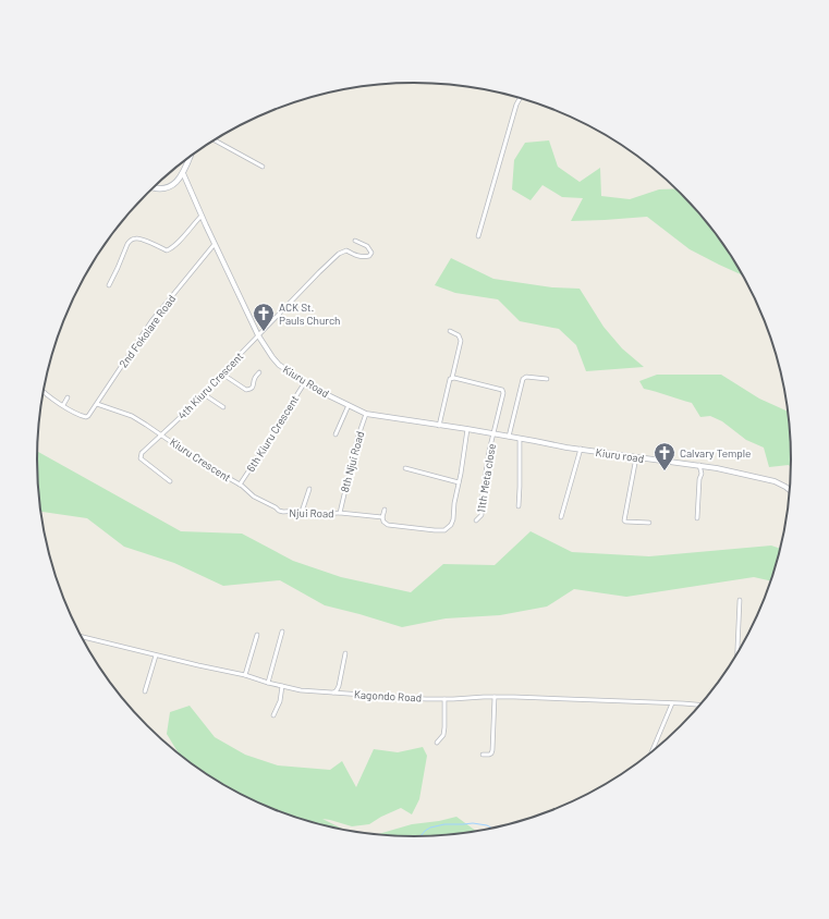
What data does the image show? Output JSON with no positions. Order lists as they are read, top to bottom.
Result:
{
  "streets": {
    "street": [
      "2nd Fokolare Road",
      "Kiuru Road",
      "4th Kiuru Crescent",
      "6th Kiuru Crescent",
      "Kiuru road",
      "Kiuru Crescent",
      "8th Njui Road",
      "11th Meta close",
      "Njui Road",
      "Kagondo Road"
    ]
  },
  "crossings": [
    ["2nd Fokolare Road", "Kiuru Road"],
    ["2nd Fokolare Road", "Kiuru Crescent"],
    ["Kiuru Road", "4th Kiuru Crescent"],
    ["Kiuru Road", "6th Kiuru Crescent"],
    ["Kiuru Road", "Kiuru road"],
    ["Kiuru Road", "8th Njui Road"],
    ["4th Kiuru Crescent", "Kiuru Crescent"],
    ["6th Kiuru Crescent", "Kiuru Crescent"],
    ["6th Kiuru Crescent", "Njui Road"],
    ["Kiuru road", "11th Meta close"],
    ["Kiuru Crescent", "Njui Road"],
    ["8th Njui Road", "Njui Road"]
  ],
  "places": {
    "church": ["ACK St. Pauls Church", "Calvary Temple"]
  }
}
